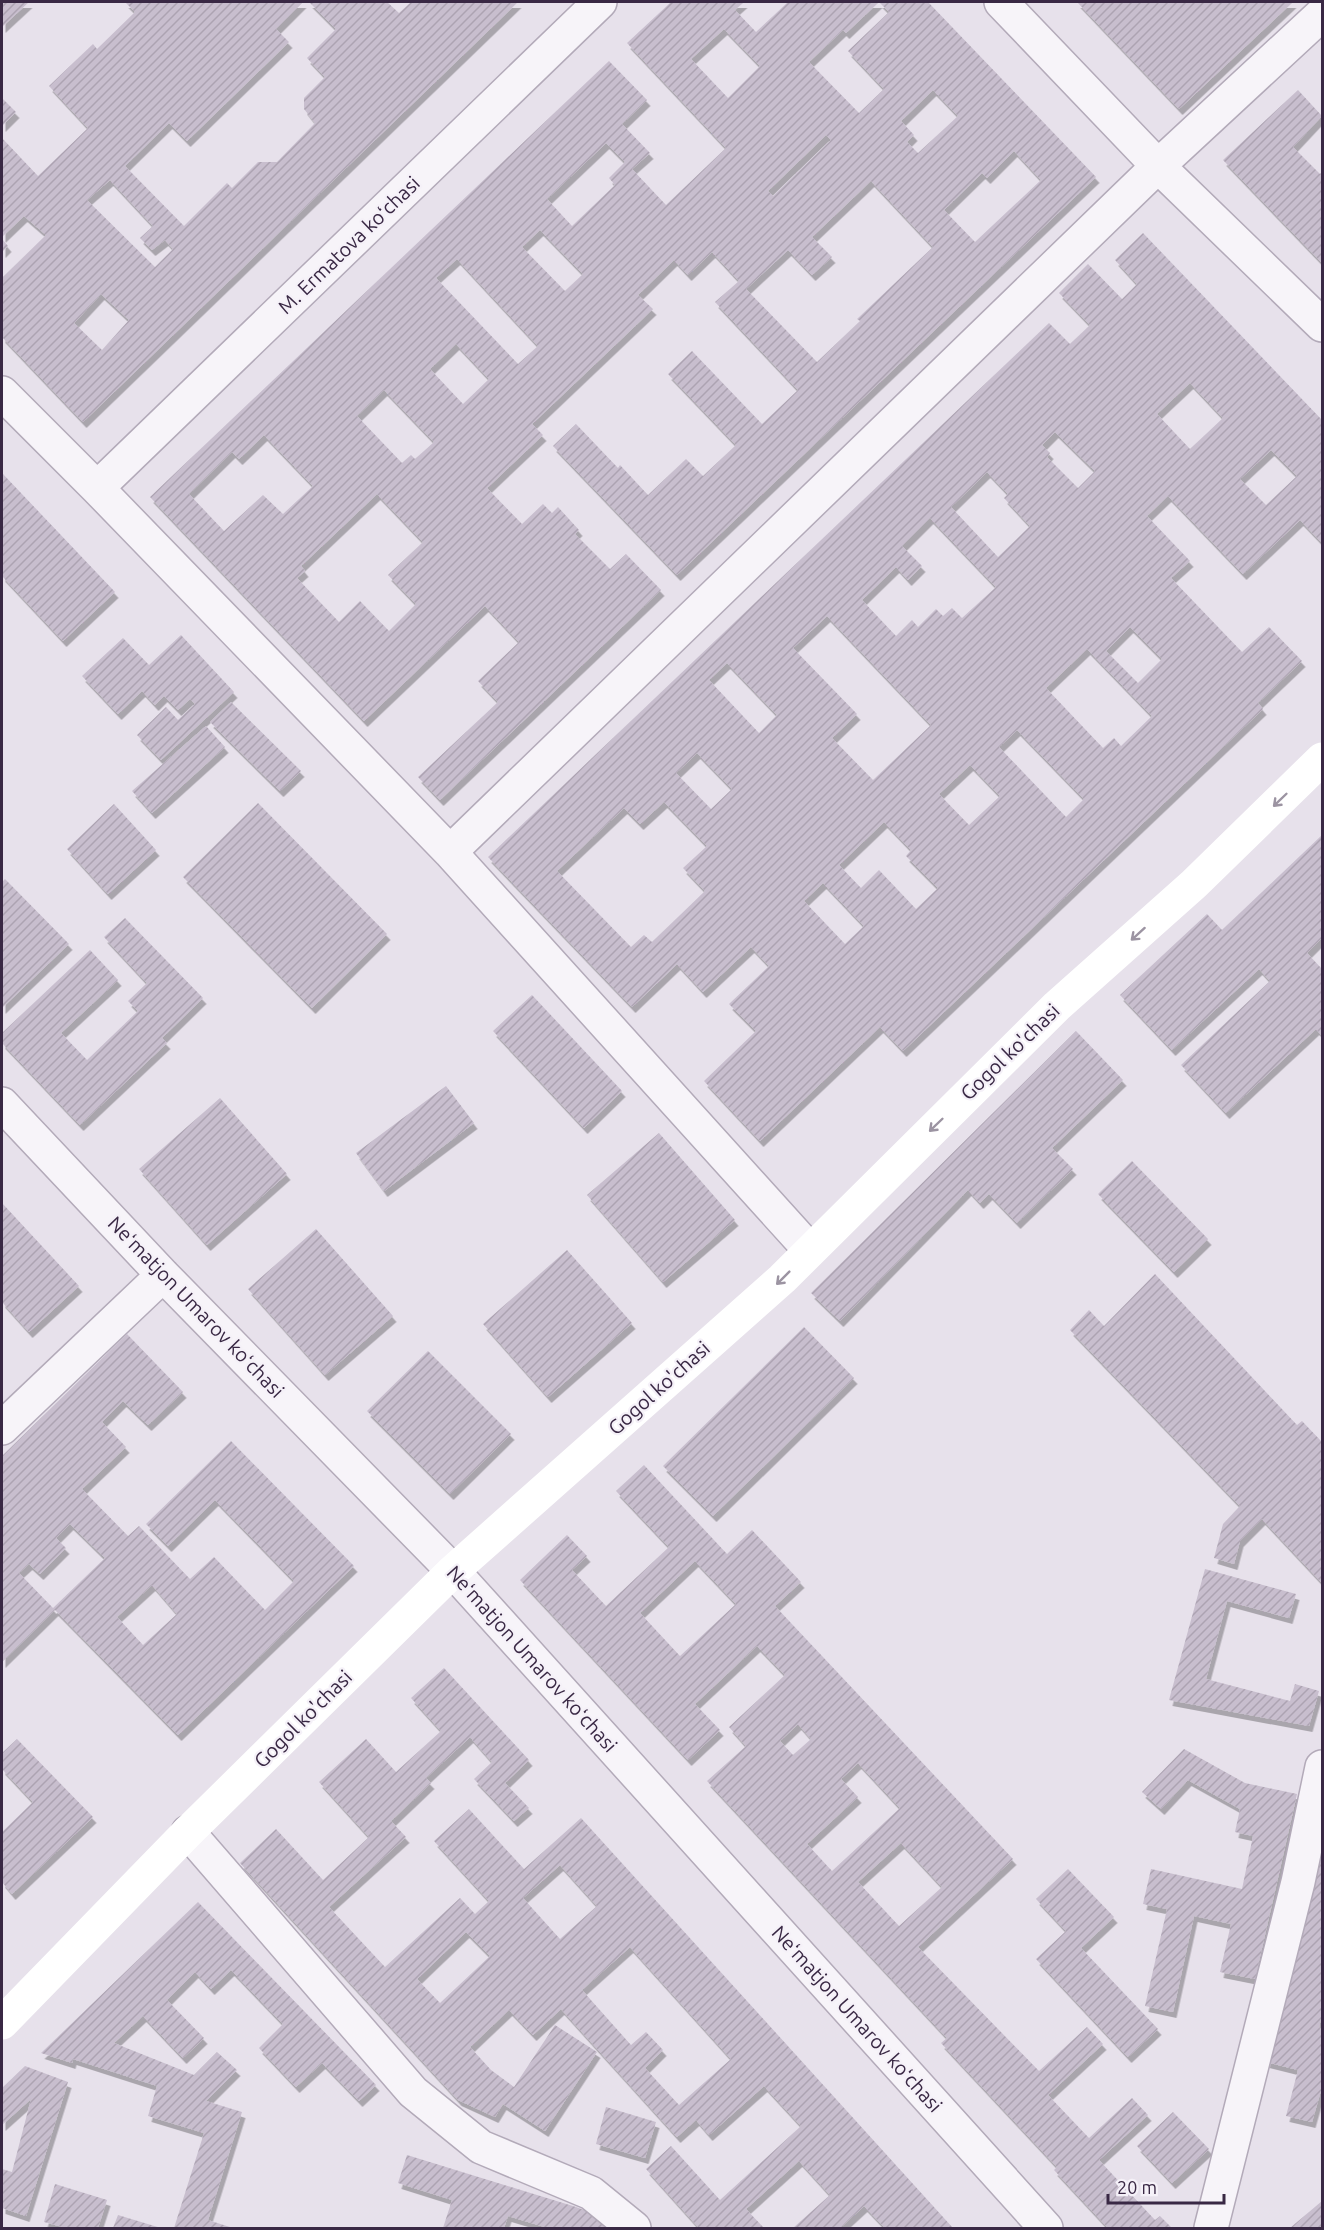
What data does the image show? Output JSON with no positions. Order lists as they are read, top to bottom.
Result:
{
  "streets": {
    "main road": ["Gogol ko'chasi"],
    "street": ["M. Ermatova koʻchasi", "Neʻmatjon Umarov koʻchasi"]
  },
  "crossings": [
    ["Gogol ko'chasi", "Neʻmatjon Umarov koʻchasi"]
  ],
  "one_way": ["Gogol ko'chasi"],
  "scale_bar": "20 m"
}
